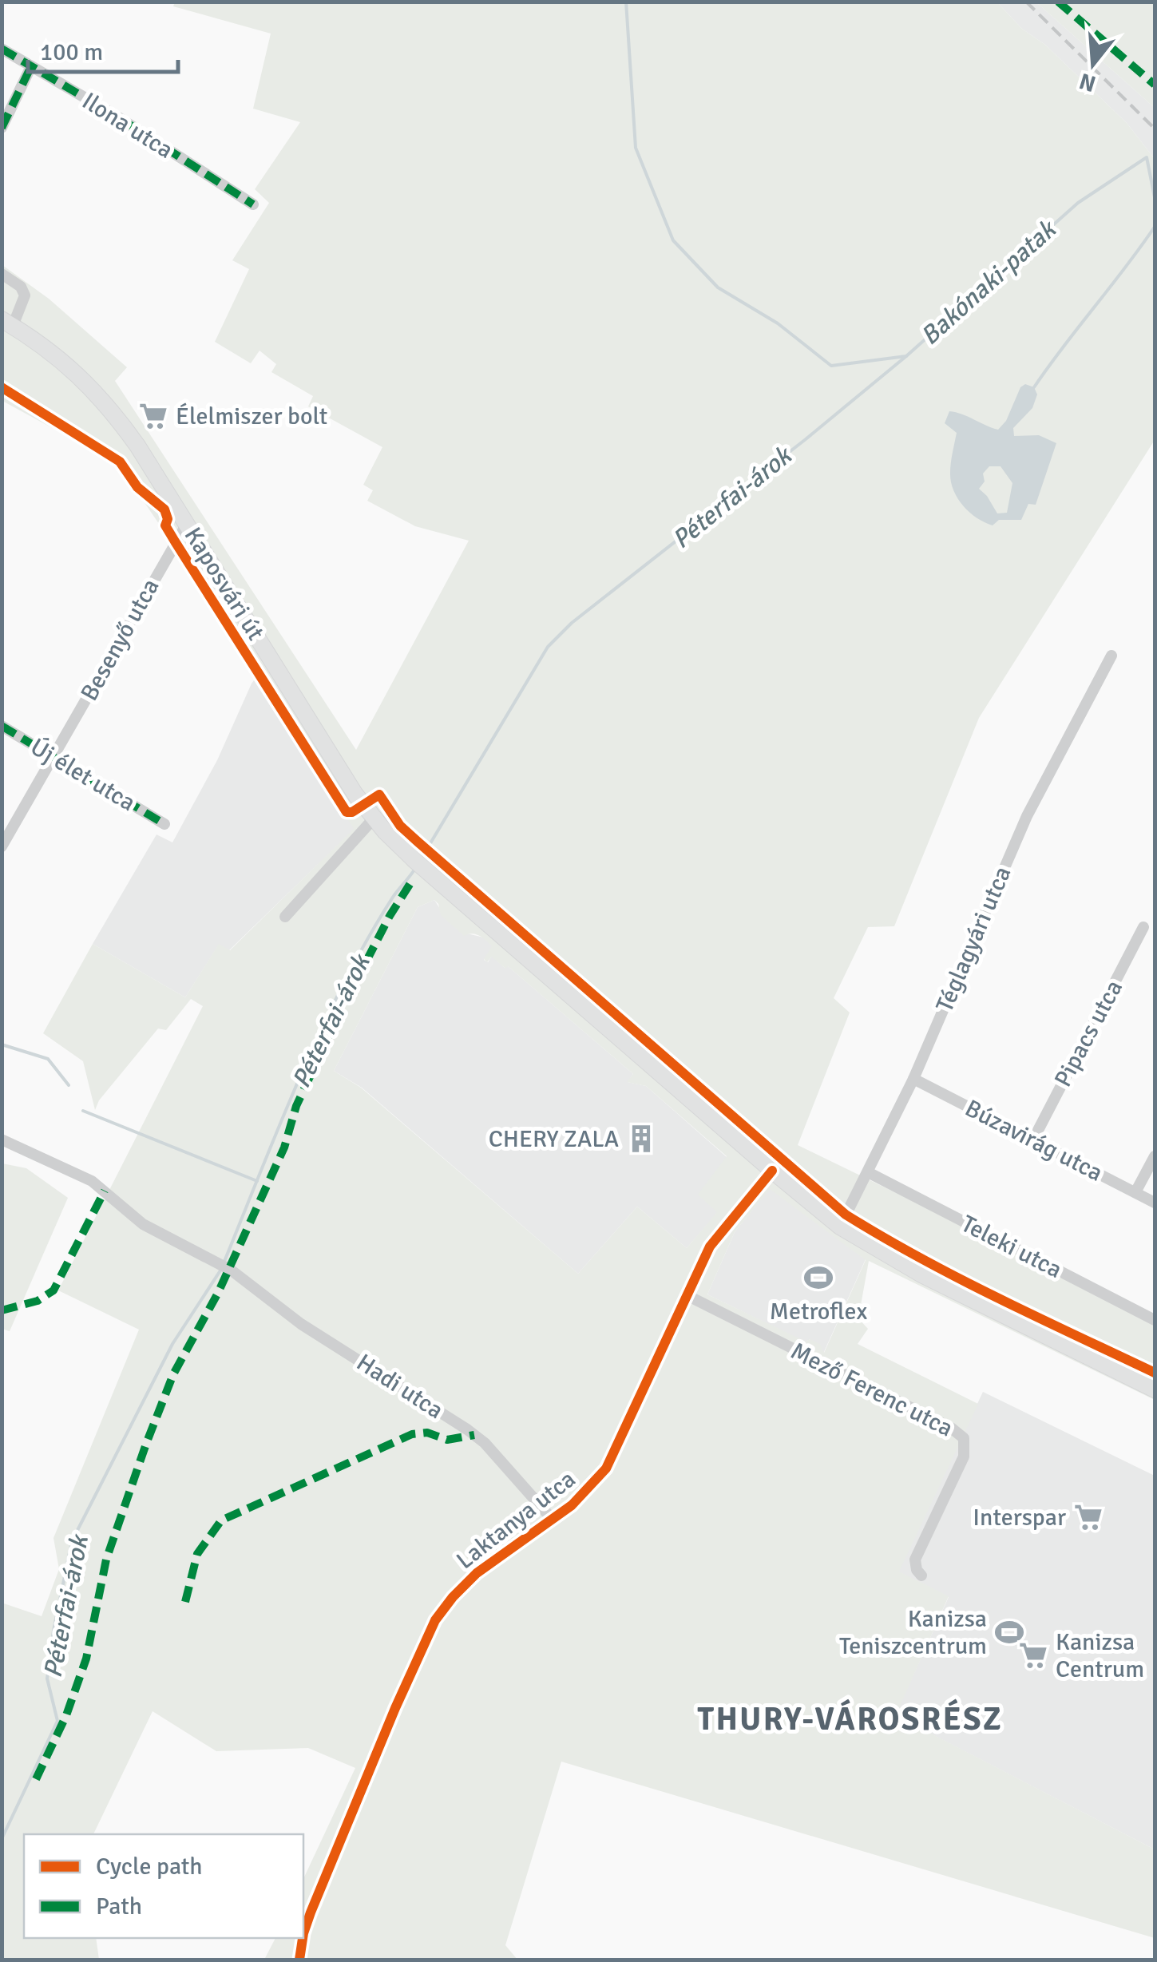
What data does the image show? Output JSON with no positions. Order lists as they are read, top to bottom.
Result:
{
  "streets": {
    "main road": ["Kaposvári út"],
    "street": [
      "Ilona utca",
      "Besenyő utca",
      "Új élet utca",
      "Téglagyári utca",
      "Pipacs utca",
      "Búzavirág utca",
      "Teleki utca",
      "Hadi utca",
      "Mező Ferenc utca",
      "Laktanya utca"
    ]
  },
  "crossings": [
    ["Kaposvári út", "Besenyő utca"],
    ["Kaposvári út", "Téglagyári utca"],
    ["Kaposvári út", "Laktanya utca"],
    ["Besenyő utca", "Új élet utca"],
    ["Téglagyári utca", "Búzavirág utca"],
    ["Téglagyári utca", "Teleki utca"],
    ["Pipacs utca", "Búzavirág utca"],
    ["Hadi utca", "Laktanya utca"],
    ["Mező Ferenc utca", "Laktanya utca"]
  ],
  "districts": ["THURY-VÁROSRÉSZ"],
  "water": ["Bakónaki-patak", "Péterfai-árok"],
  "places": {
    "supermarket": ["Élelmiszer bolt", "Interspar", "Kanizsa Centrum"],
    "building": ["CHERY ZALA"],
    "sports": ["Metroflex", "Kanizsa Teniszcentrum"]
  },
  "legend": ["Cycle path", "Path"],
  "scale_bar": "100 m",
  "north": "bottom"
}
